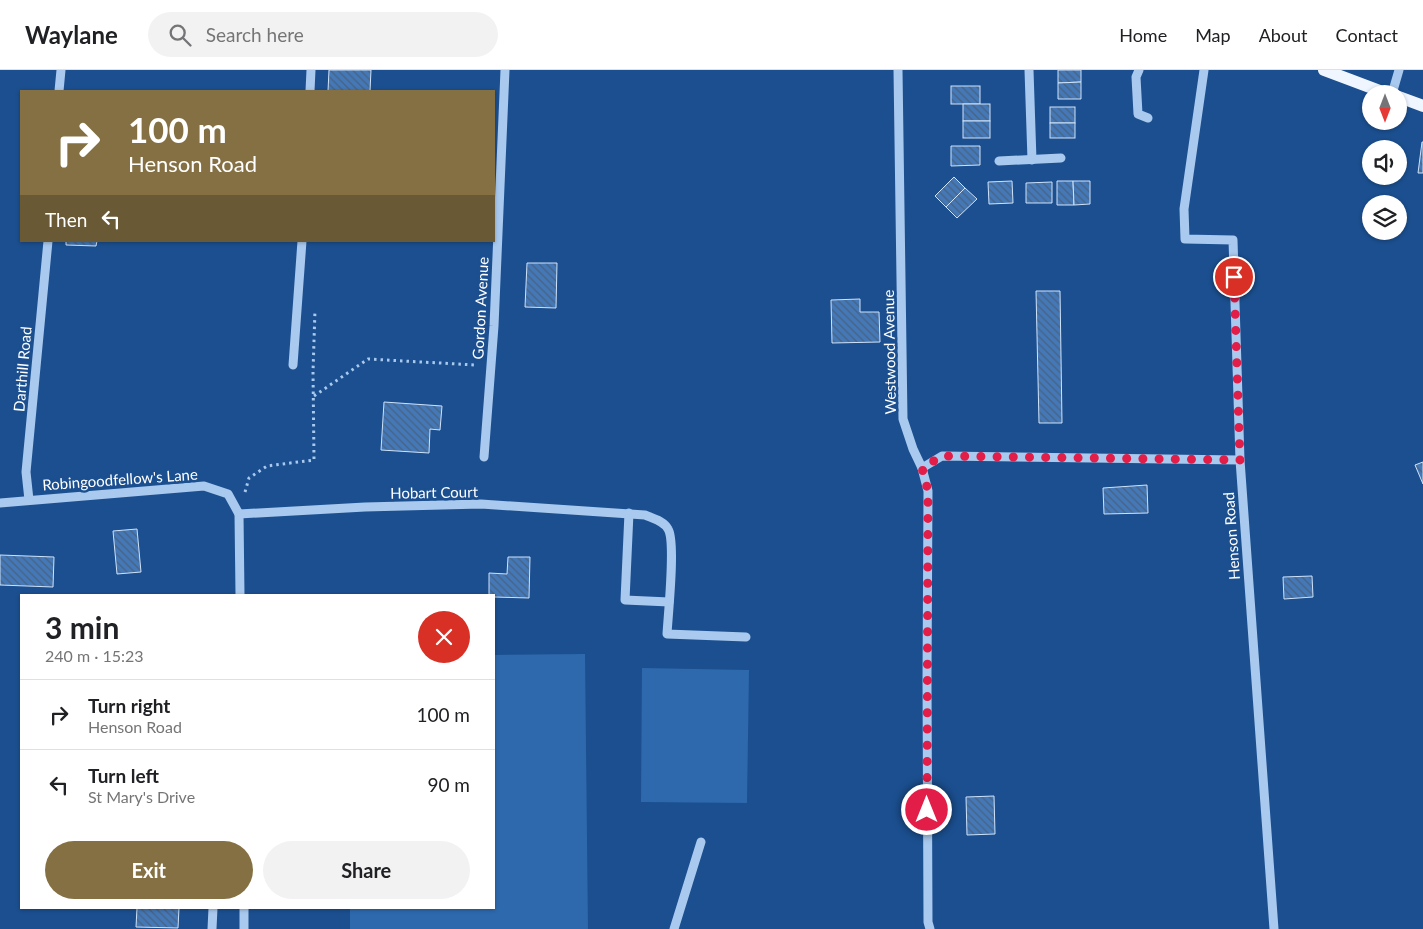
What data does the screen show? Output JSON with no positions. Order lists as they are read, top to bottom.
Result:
{
  "streets": {
    "street": [
      "Gordon Avenue",
      "Westwood Avenue",
      "Darthill Road",
      "Robingoodfellow's Lane",
      "Hobart Court",
      "Henson Road"
    ]
  },
  "crossings": [
    ["Darthill Road", "Robingoodfellow's Lane"],
    ["Robingoodfellow's Lane", "Hobart Court"]
  ],
  "north": "bottom",
  "page": {
    "header": "Waylane",
    "search": "Search here",
    "nav": [
      "Home",
      "Map",
      "About",
      "Contact"
    ],
    "turn": ["100 m", "Henson Road"],
    "then": "Then",
    "heading": ["3 min", "240 m · 15:23"],
    "list": [
      {
        "name": "Turn right",
        "note": "Henson Road",
        "value": "100 m"
      },
      {
        "name": "Turn left",
        "note": "St Mary's Drive",
        "value": "90 m"
      }
    ],
    "buttons": ["Exit", "Share"]
  }
}
